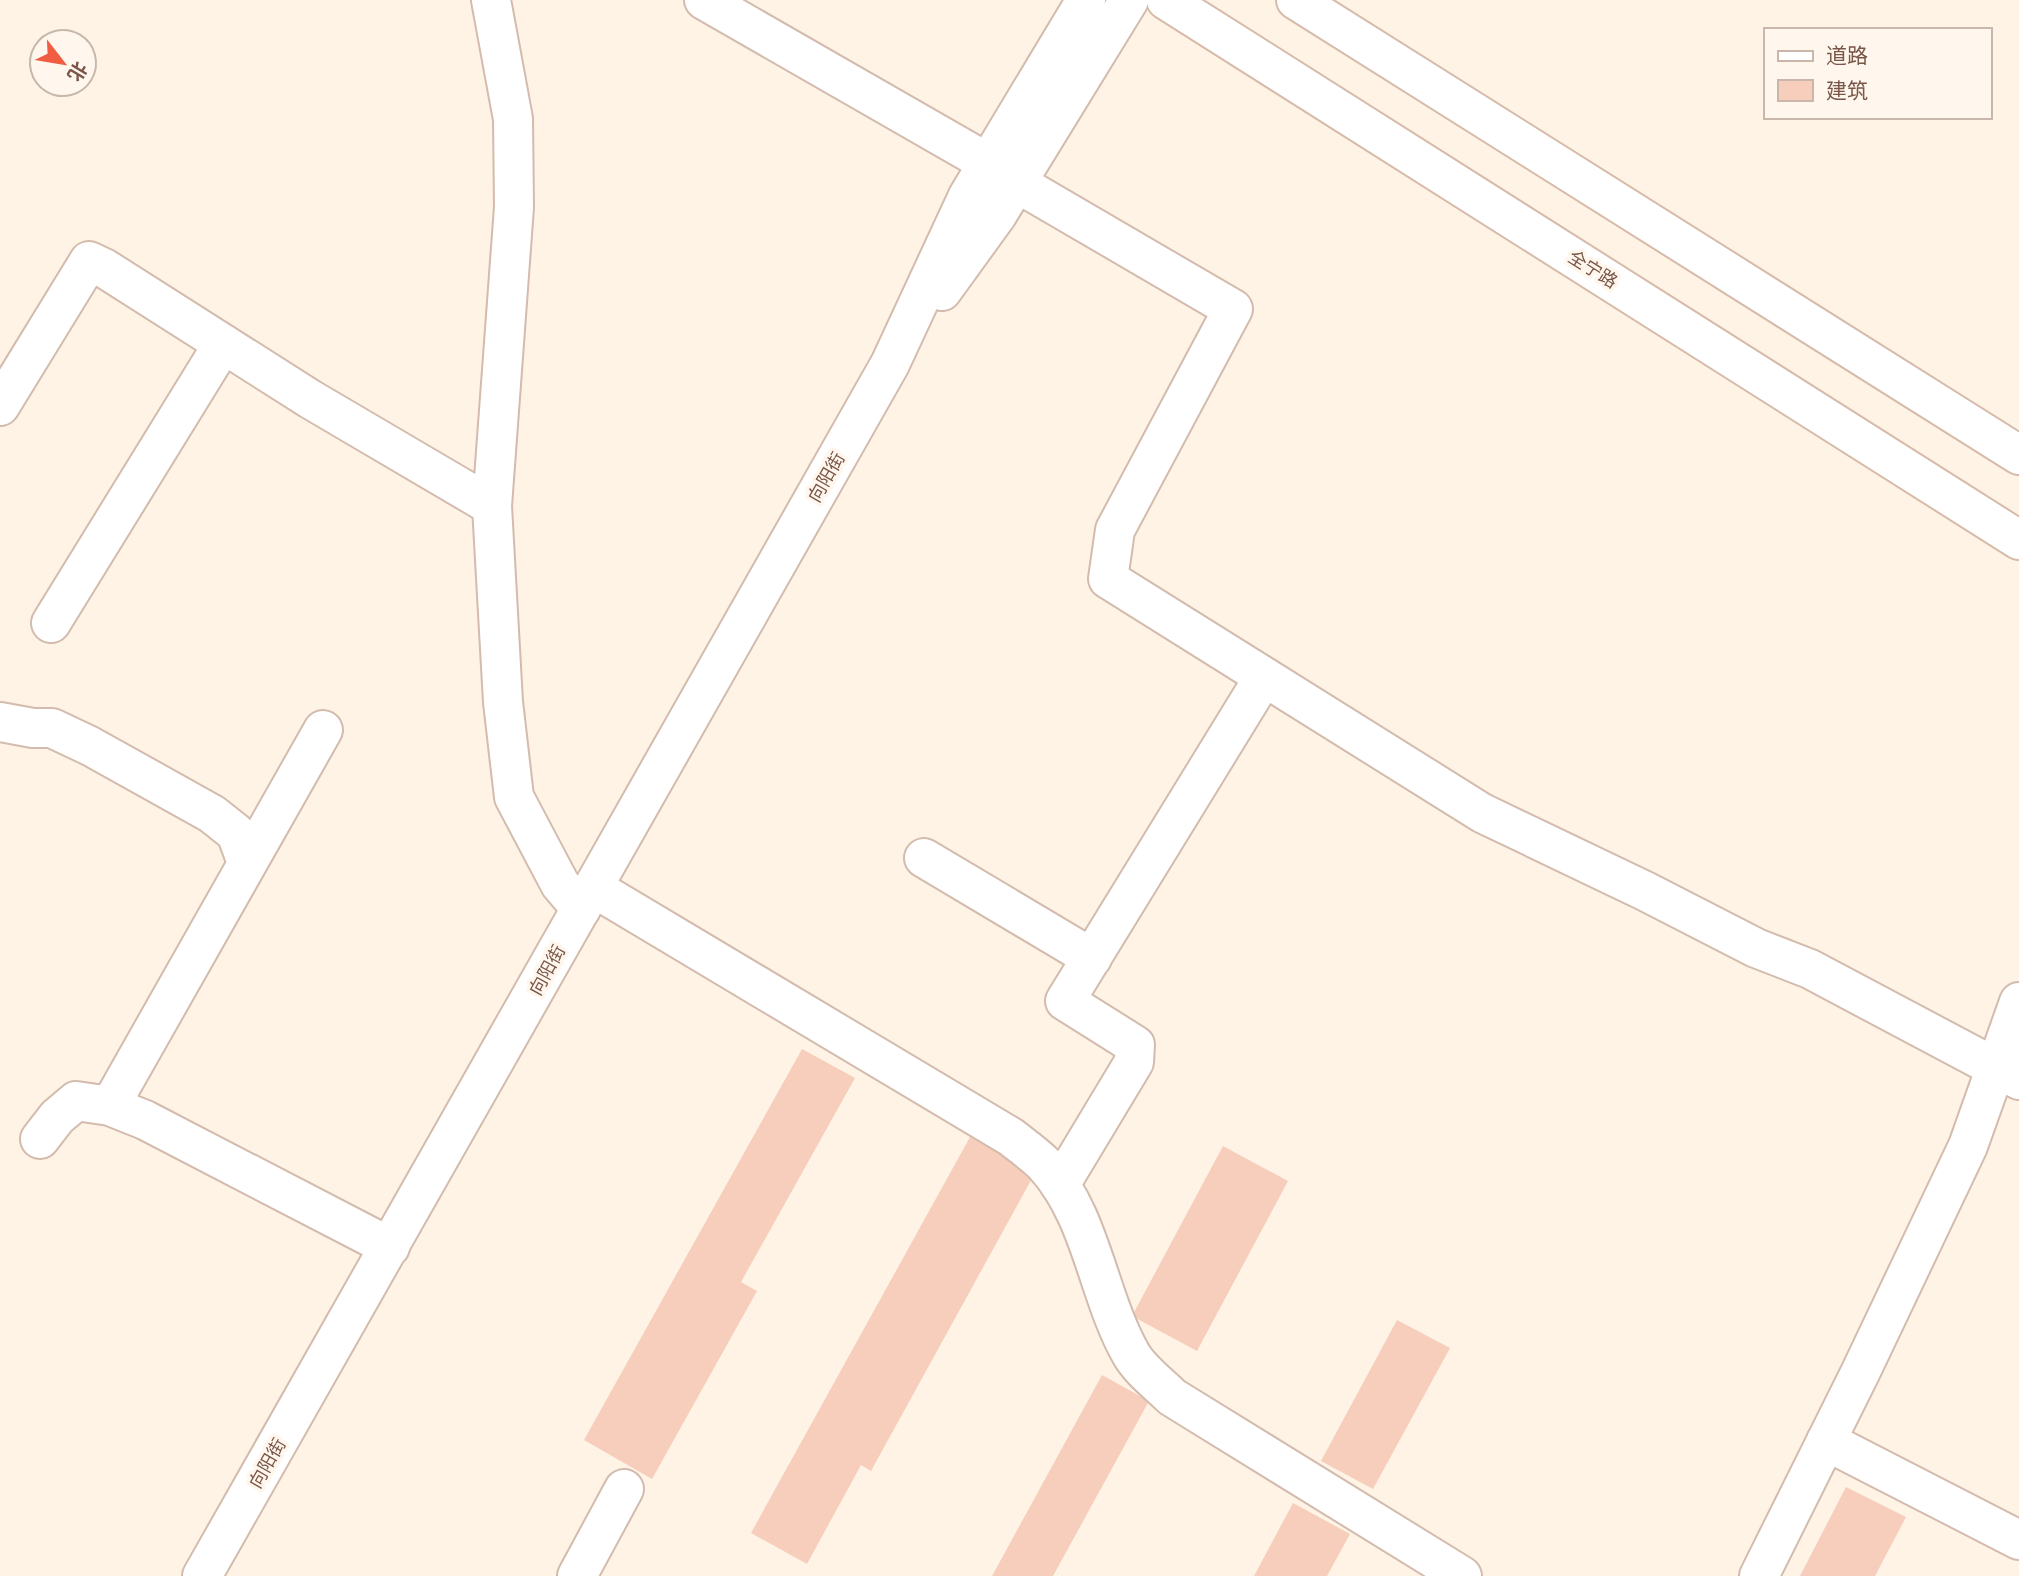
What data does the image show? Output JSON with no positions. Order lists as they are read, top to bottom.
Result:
{
  "streets": {
    "street": ["全宁路", "向阳街"]
  },
  "legend": ["道路", "建筑"],
  "north": "bottom right"
}
